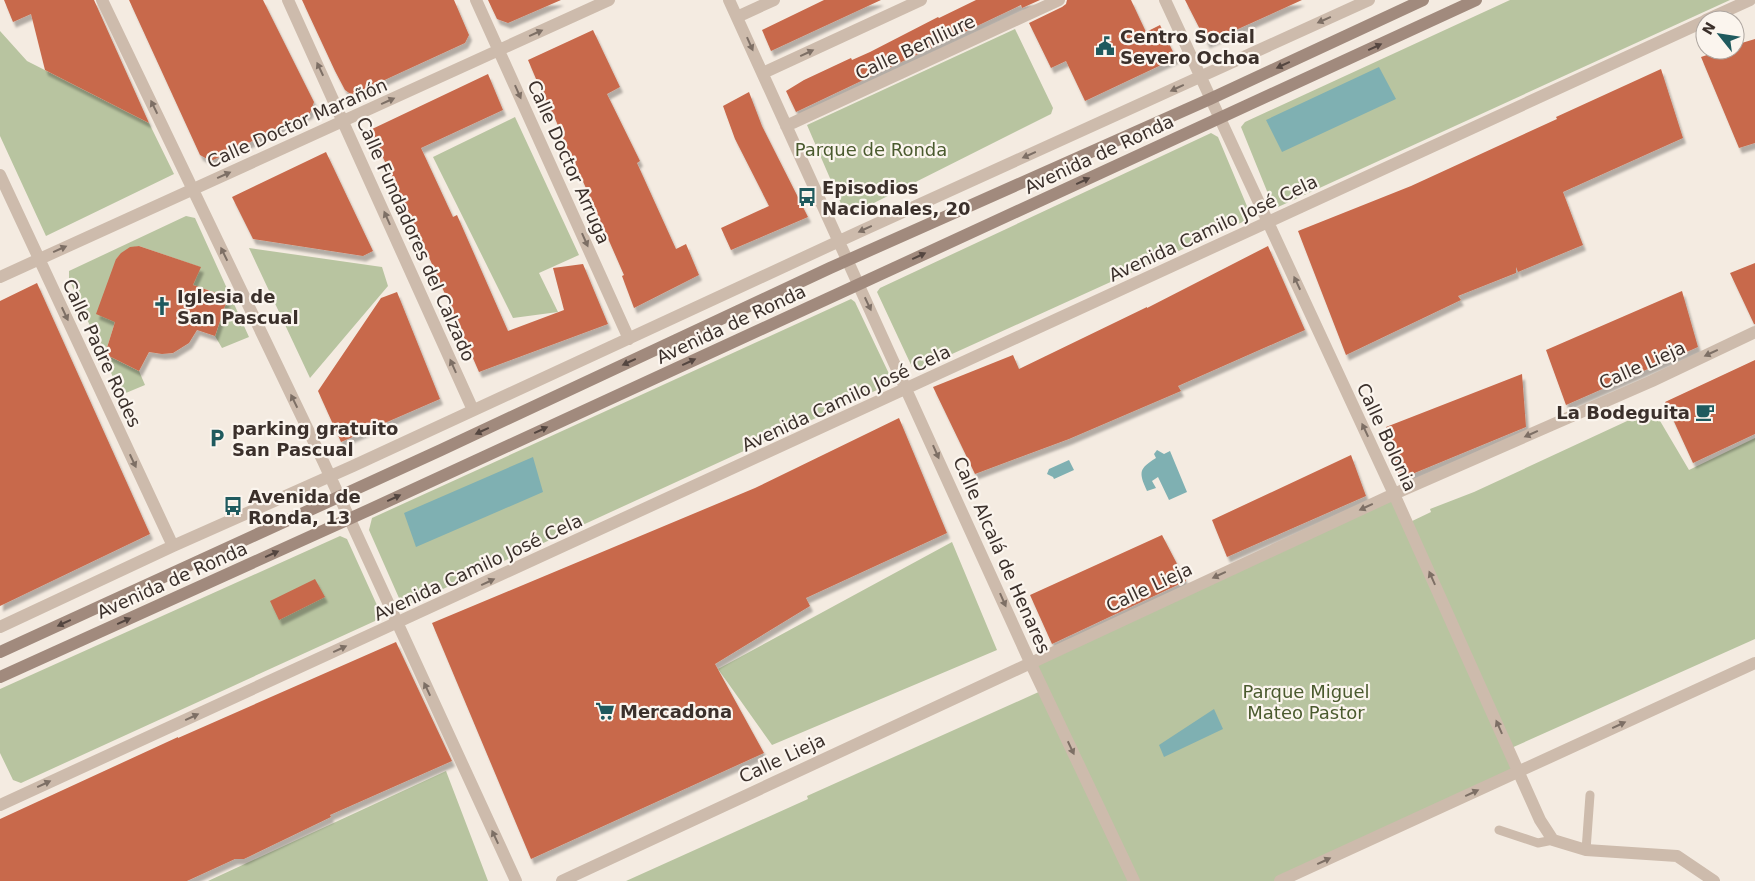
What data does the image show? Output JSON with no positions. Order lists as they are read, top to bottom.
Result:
{
  "streets": {
    "street": [
      "Calle Benlliure",
      "Calle Doctor Marañón",
      "Avenida de Ronda",
      "Calle Doctor Arruga",
      "Avenida Camilo José Cela",
      "Calle Fundadores del Calzado",
      "Calle Padre Rodes",
      "Calle Lieja",
      "Calle Bolonia",
      "Calle Alcalá de Henares"
    ]
  },
  "crossings": [
    ["Calle Benlliure", "Calle Alcalá de Henares"],
    ["Calle Doctor Marañón", "Calle Doctor Arruga"],
    ["Calle Doctor Marañón", "Calle Fundadores del Calzado"],
    ["Calle Doctor Marañón", "Calle Padre Rodes"],
    ["Avenida de Ronda", "Calle Doctor Arruga"],
    ["Avenida de Ronda", "Calle Fundadores del Calzado"],
    ["Avenida de Ronda", "Calle Padre Rodes"],
    ["Avenida de Ronda", "Calle Bolonia"],
    ["Avenida de Ronda", "Calle Alcalá de Henares"],
    ["Avenida Camilo José Cela", "Calle Bolonia"],
    ["Avenida Camilo José Cela", "Calle Alcalá de Henares"],
    ["Calle Lieja", "Calle Bolonia"],
    ["Calle Lieja", "Calle Alcalá de Henares"]
  ],
  "one_way": [
    "Calle Doctor Marañón",
    "Calle Doctor Arruga",
    "Avenida Camilo José Cela",
    "Calle Fundadores del Calzado",
    "Calle Padre Rodes",
    "Calle Lieja",
    "Calle Bolonia",
    "Calle Alcalá de Henares"
  ],
  "parks": ["Parque de Ronda", "Parque Miguel Mateo Pastor"],
  "places": {
    "public building": ["Centro Social Severo Ochoa"],
    "bus stop": ["Episodios Nacionales, 20", "Avenida de Ronda, 13"],
    "church": ["Iglesia de San Pascual"],
    "cafe": ["La Bodeguita"],
    "parking": ["parking gratuito San Pascual"],
    "supermarket": ["Mercadona"]
  },
  "north": "top left"
}
